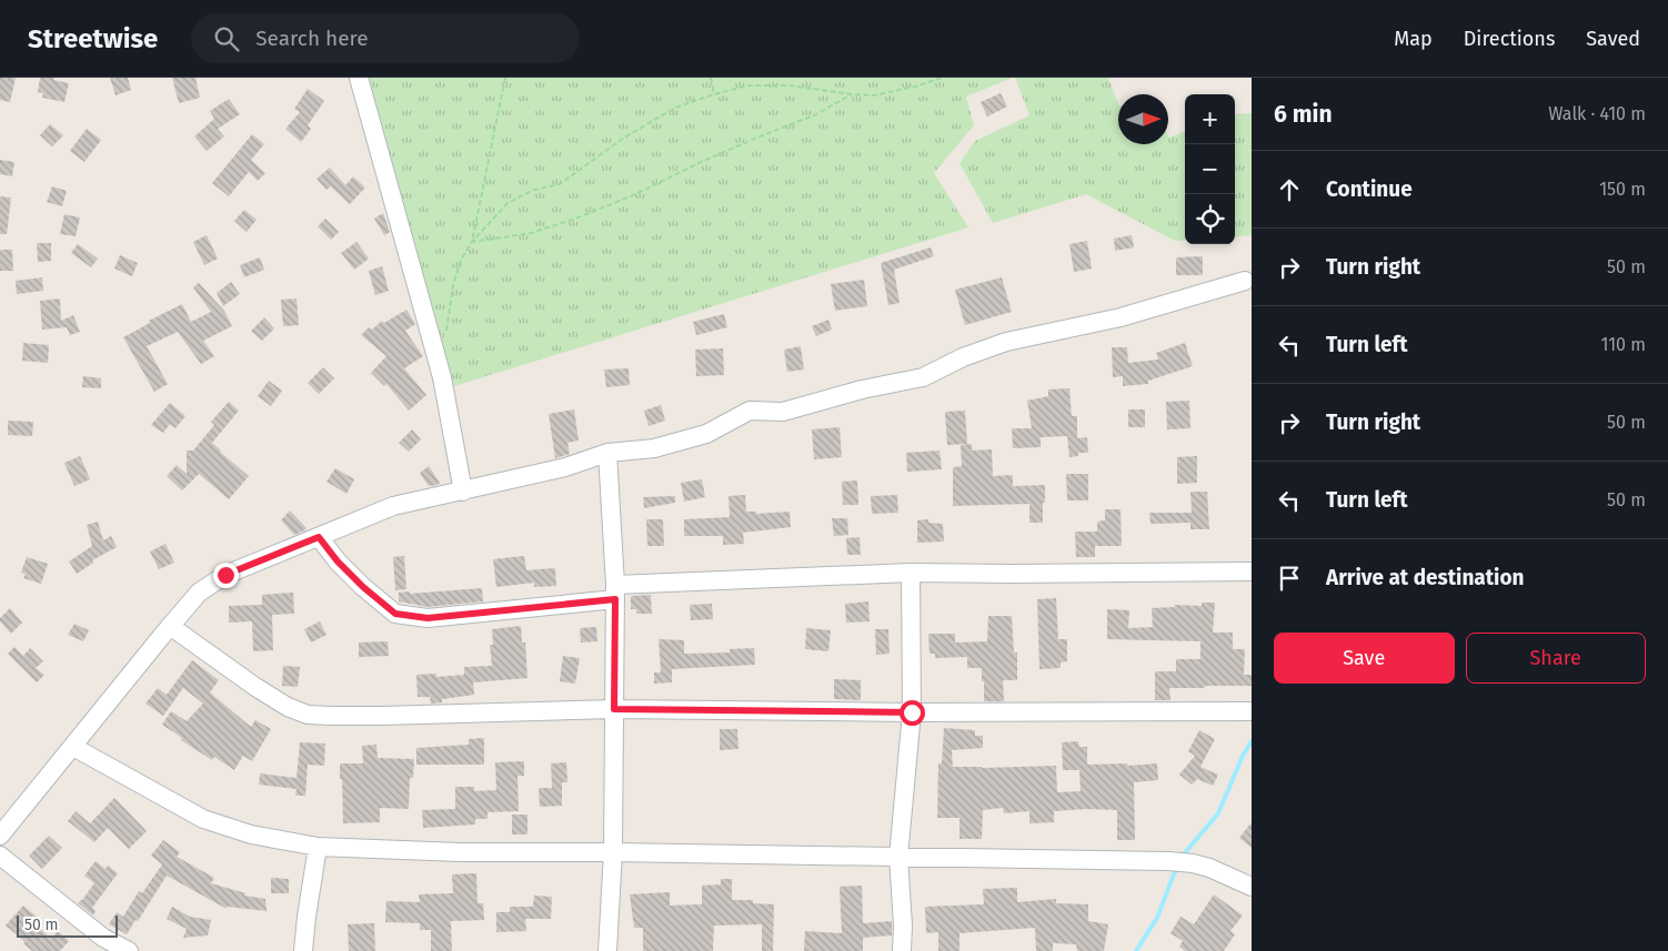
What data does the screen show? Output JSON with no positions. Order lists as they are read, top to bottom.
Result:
{
  "scale_bar": "50 m",
  "north": "right",
  "page": {
    "header": "Streetwise",
    "search": "Search here",
    "nav": ["Map", "Directions", "Saved"],
    "heading": ["6 min", "Walk · 410 m"],
    "map_buttons": ["+", "−"],
    "list": [
      ["Continue", "150 m"],
      ["Turn right", "50 m"],
      ["Turn left", "110 m"],
      ["Turn right", "50 m"],
      ["Turn left", "50 m"],
      "Arrive at destination"
    ],
    "buttons": ["Save", "Share"],
    "scale": "50 m"
  }
}
